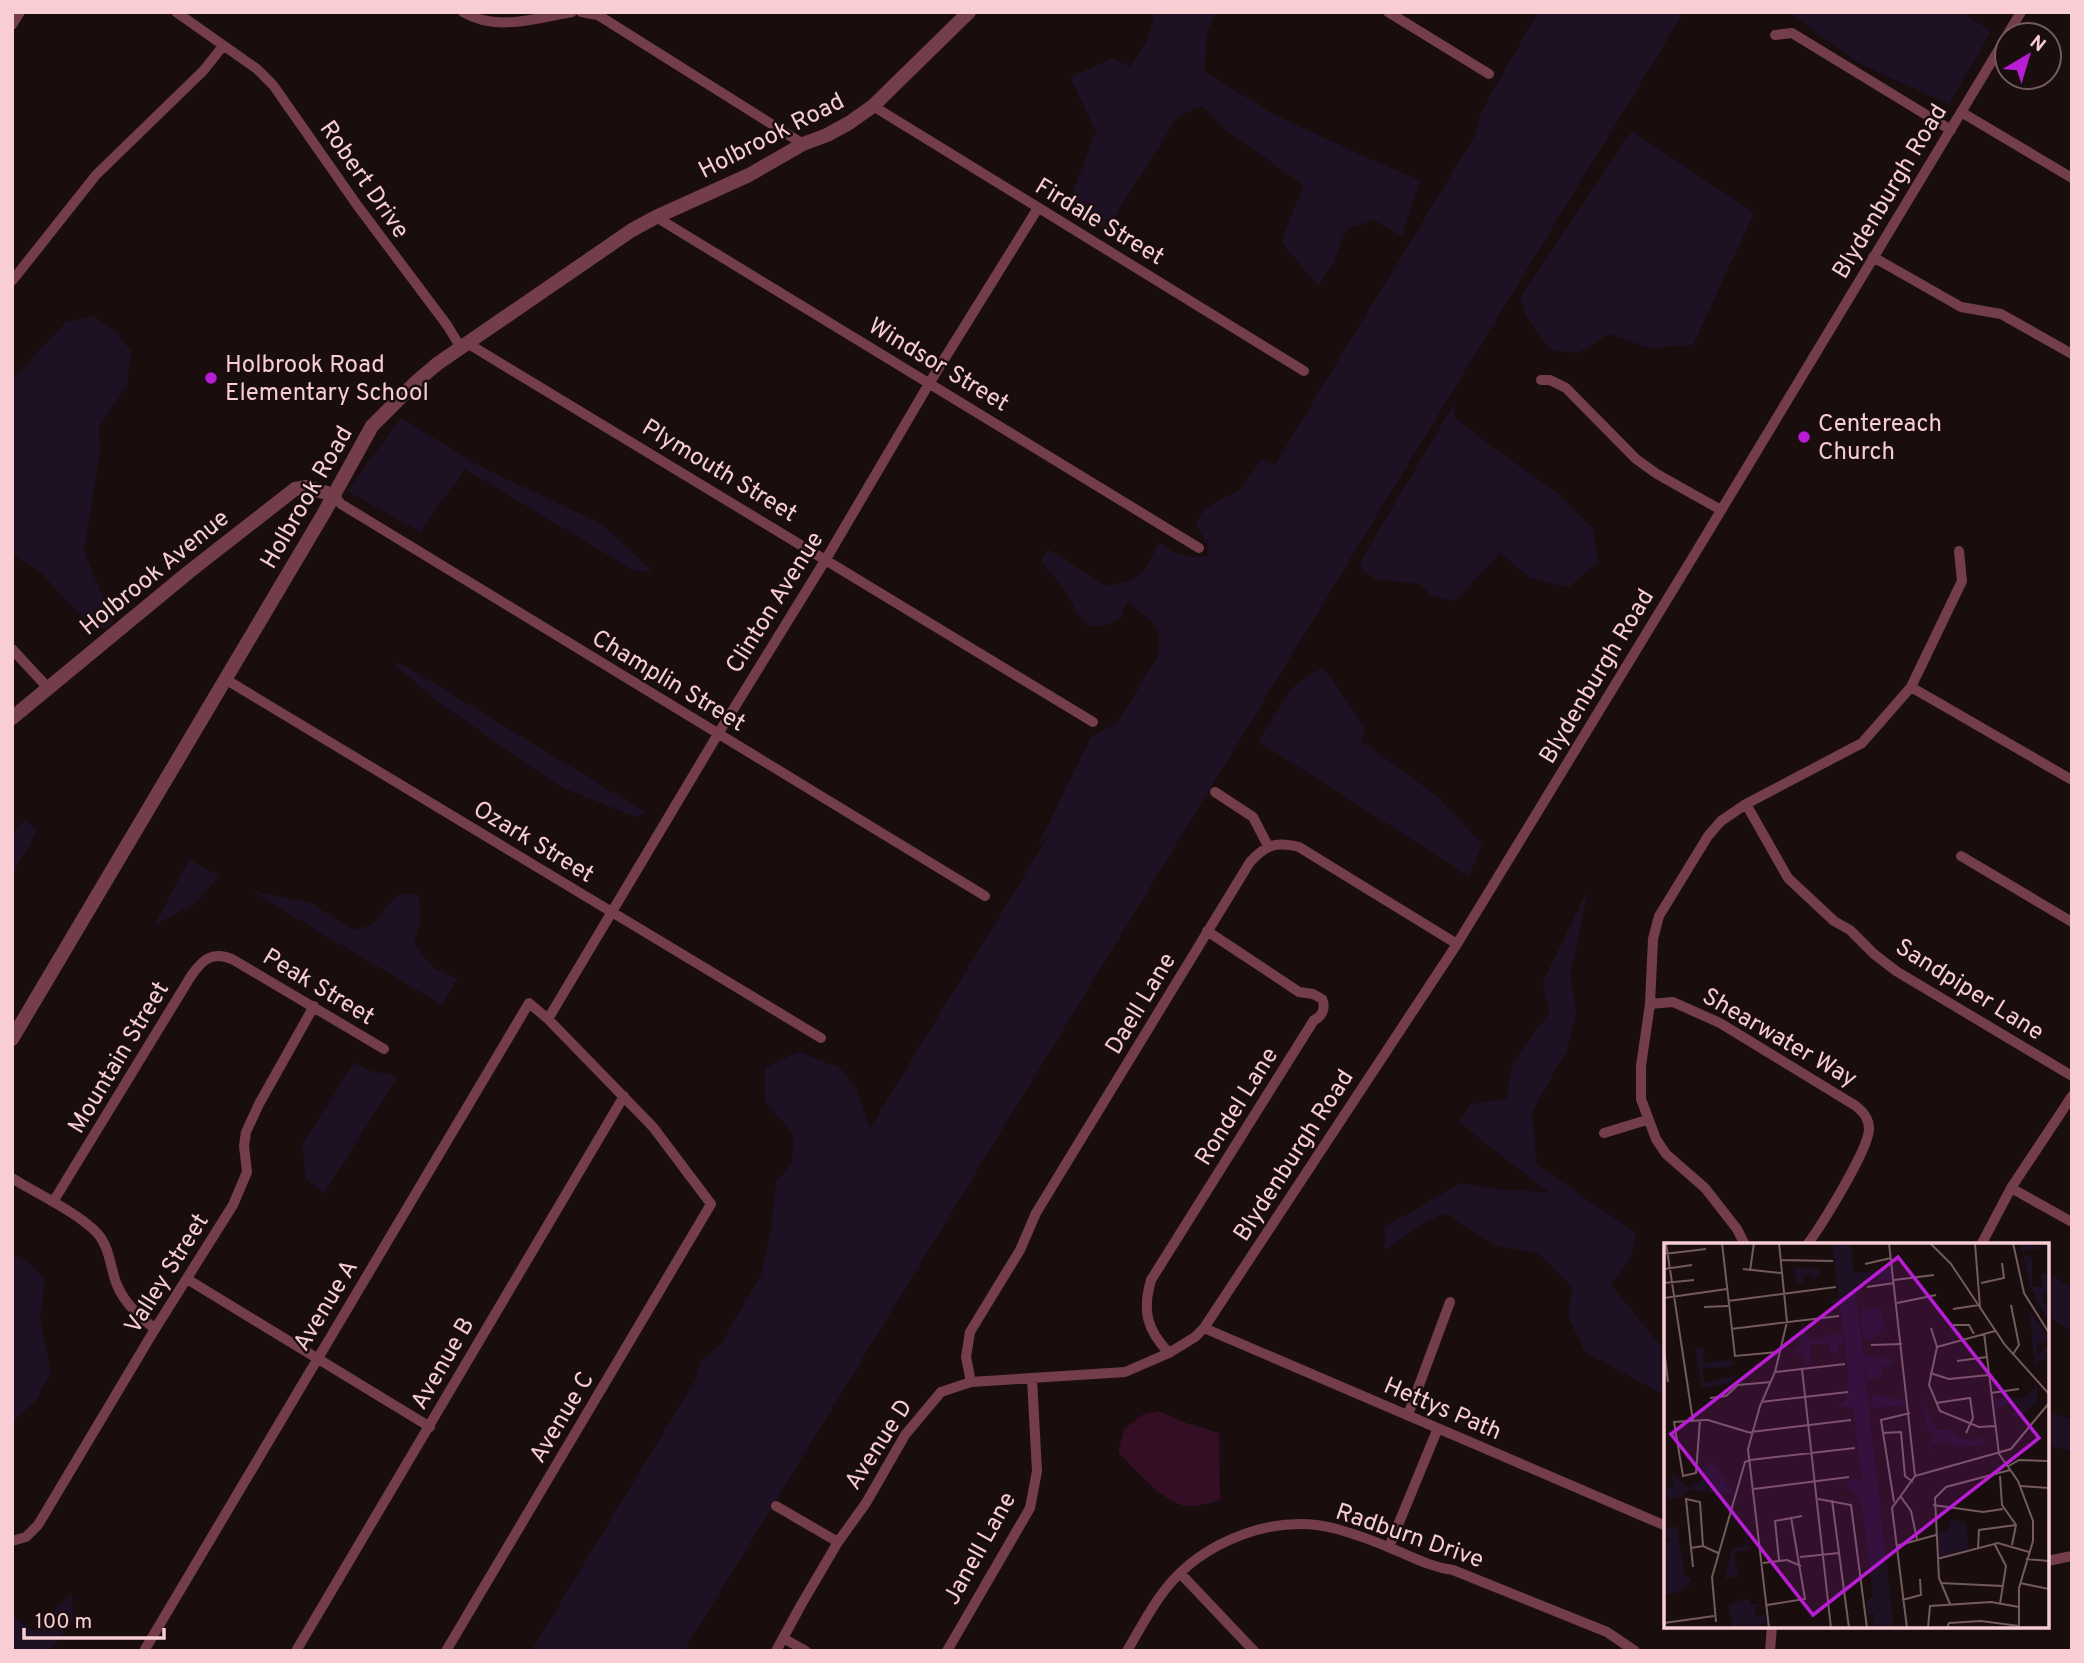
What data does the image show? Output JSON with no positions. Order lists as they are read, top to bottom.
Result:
{
  "streets": {
    "street": [
      "Holbrook Road",
      "Robert Drive",
      "Blydenburgh Road",
      "Firdale Street",
      "Windsor Street",
      "Plymouth Street",
      "Holbrook Avenue",
      "Clinton Avenue",
      "Champlin Street",
      "Ozark Street",
      "Peak Street",
      "Sandpiper Lane",
      "Daell Lane",
      "Shearwater Way",
      "Mountain Street",
      "Rondel Lane",
      "Valley Street",
      "Avenue A",
      "Avenue B",
      "Hettys Path",
      "Avenue C",
      "Avenue D",
      "Radburn Drive",
      "Janell Lane"
    ]
  },
  "crossings": [
    ["Holbrook Road", "Robert Drive"],
    ["Holbrook Road", "Firdale Street"],
    ["Holbrook Road", "Windsor Street"],
    ["Holbrook Road", "Plymouth Street"],
    ["Holbrook Road", "Holbrook Avenue"],
    ["Holbrook Road", "Champlin Street"],
    ["Holbrook Road", "Ozark Street"],
    ["Robert Drive", "Plymouth Street"],
    ["Blydenburgh Road", "Hettys Path"],
    ["Blydenburgh Road", "Avenue D"],
    ["Firdale Street", "Clinton Avenue"],
    ["Windsor Street", "Clinton Avenue"],
    ["Plymouth Street", "Clinton Avenue"],
    ["Holbrook Avenue", "Champlin Street"],
    ["Clinton Avenue", "Champlin Street"],
    ["Clinton Avenue", "Ozark Street"],
    ["Clinton Avenue", "Avenue A"],
    ["Peak Street", "Mountain Street"],
    ["Peak Street", "Valley Street"],
    ["Daell Lane", "Rondel Lane"],
    ["Daell Lane", "Avenue D"],
    ["Rondel Lane", "Avenue D"],
    ["Avenue B", "Avenue C"],
    ["Hettys Path", "Avenue D"],
    ["Avenue D", "Janell Lane"]
  ],
  "places": ["Holbrook Road Elementary School", "Centereach Church"],
  "scale_bar": "100 m",
  "north": "top right"
}
